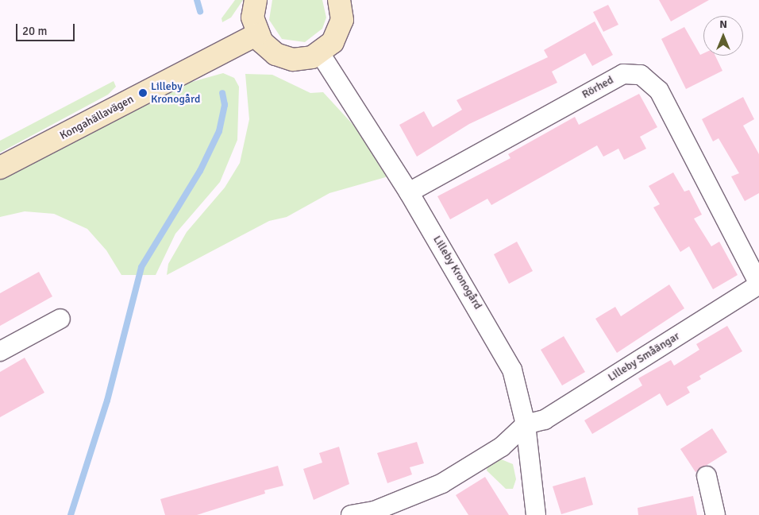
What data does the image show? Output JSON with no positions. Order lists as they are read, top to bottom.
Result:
{
  "streets": {
    "street": [
      "Rörhed",
      "Kongahällavägen",
      "Lilleby Kronogård",
      "Lilleby Småängar"
    ]
  },
  "crossings": [
    ["Rörhed", "Lilleby Kronogård"],
    ["Rörhed", "Lilleby Småängar"],
    ["Lilleby Kronogård", "Lilleby Småängar"]
  ],
  "places": ["Lilleby Kronogård"],
  "scale_bar": "20 m",
  "north": "top"
}
